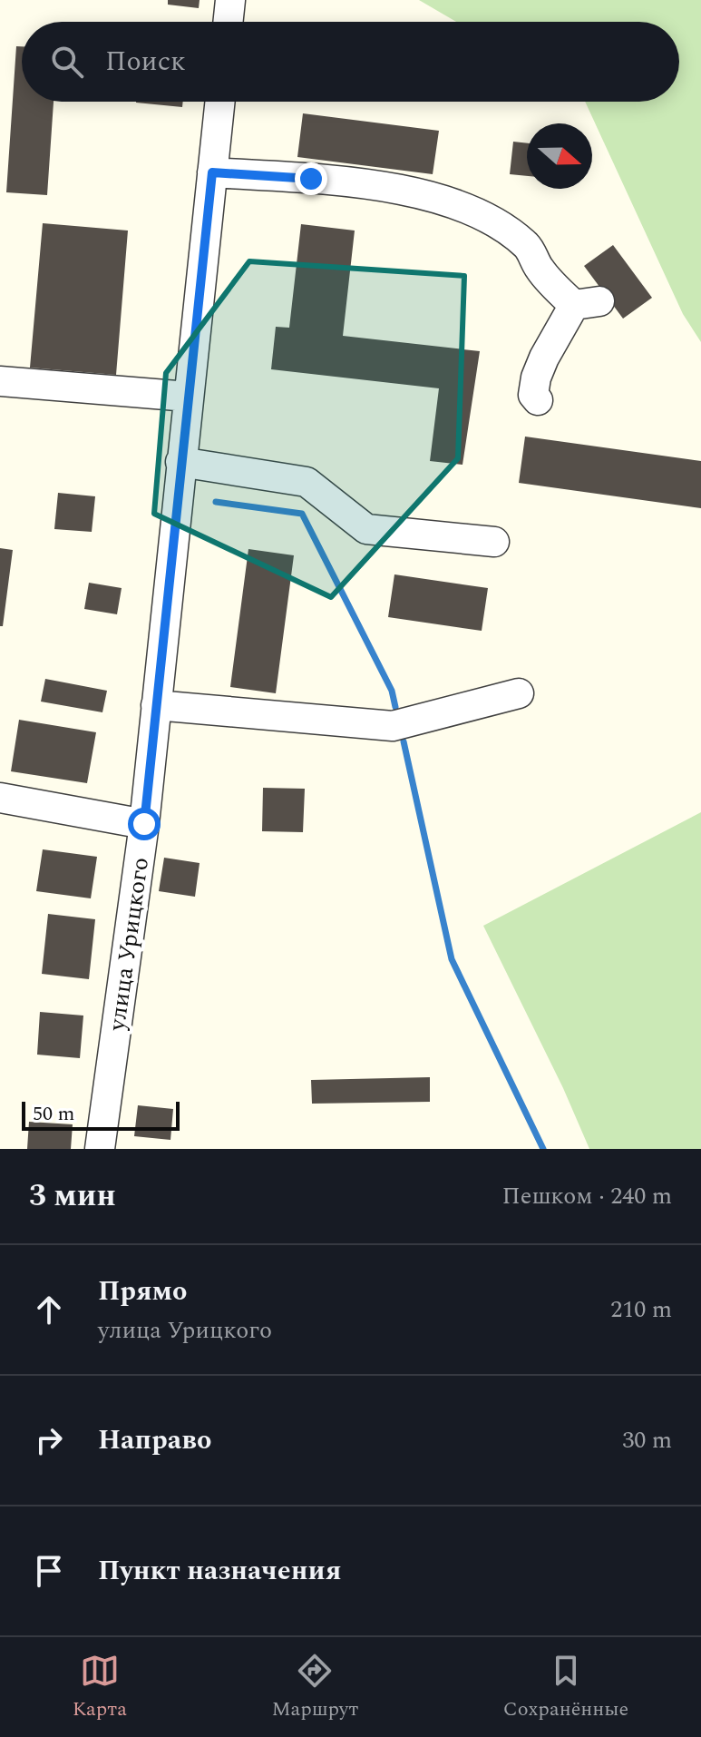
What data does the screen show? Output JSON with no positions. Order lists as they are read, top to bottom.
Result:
{
  "streets": {
    "street": ["улица Урицкого"]
  },
  "scale_bar": "50 m",
  "north": "right",
  "page": {
    "search": "Поиск",
    "scale": "50 m",
    "heading": ["3 мин", "Пешком · 240 m"],
    "list": [
      ["Прямо", "улица Урицкого", "210 m"],
      ["Направо", "30 m"],
      "Пункт назначения"
    ],
    "nav": ["Карта", "Маршрут", "Сохранённые"]
  }
}
